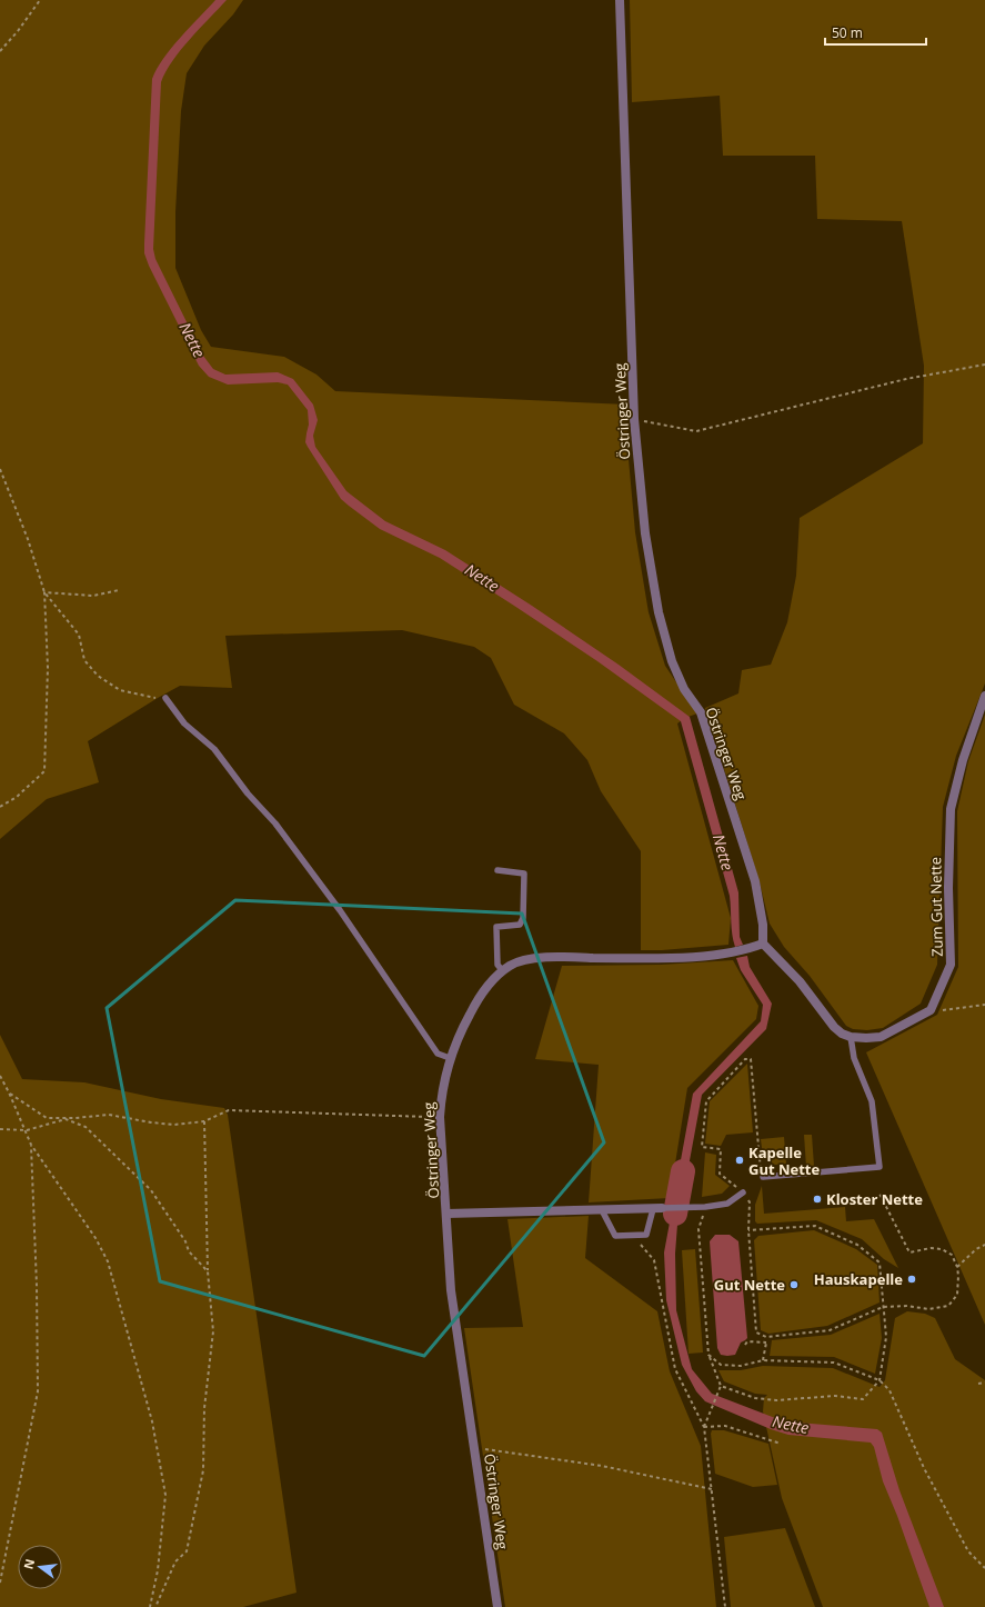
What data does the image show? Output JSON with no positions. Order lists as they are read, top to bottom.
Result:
{
  "streets": {
    "street": ["Östringer Weg", "Zum Gut Nette"]
  },
  "water": ["Nette"],
  "places": [
    "Kapelle Gut Nette",
    "Kloster Nette",
    "Hauskapelle",
    "Gut Nette"
  ],
  "scale_bar": "50 m",
  "north": "left"
}
